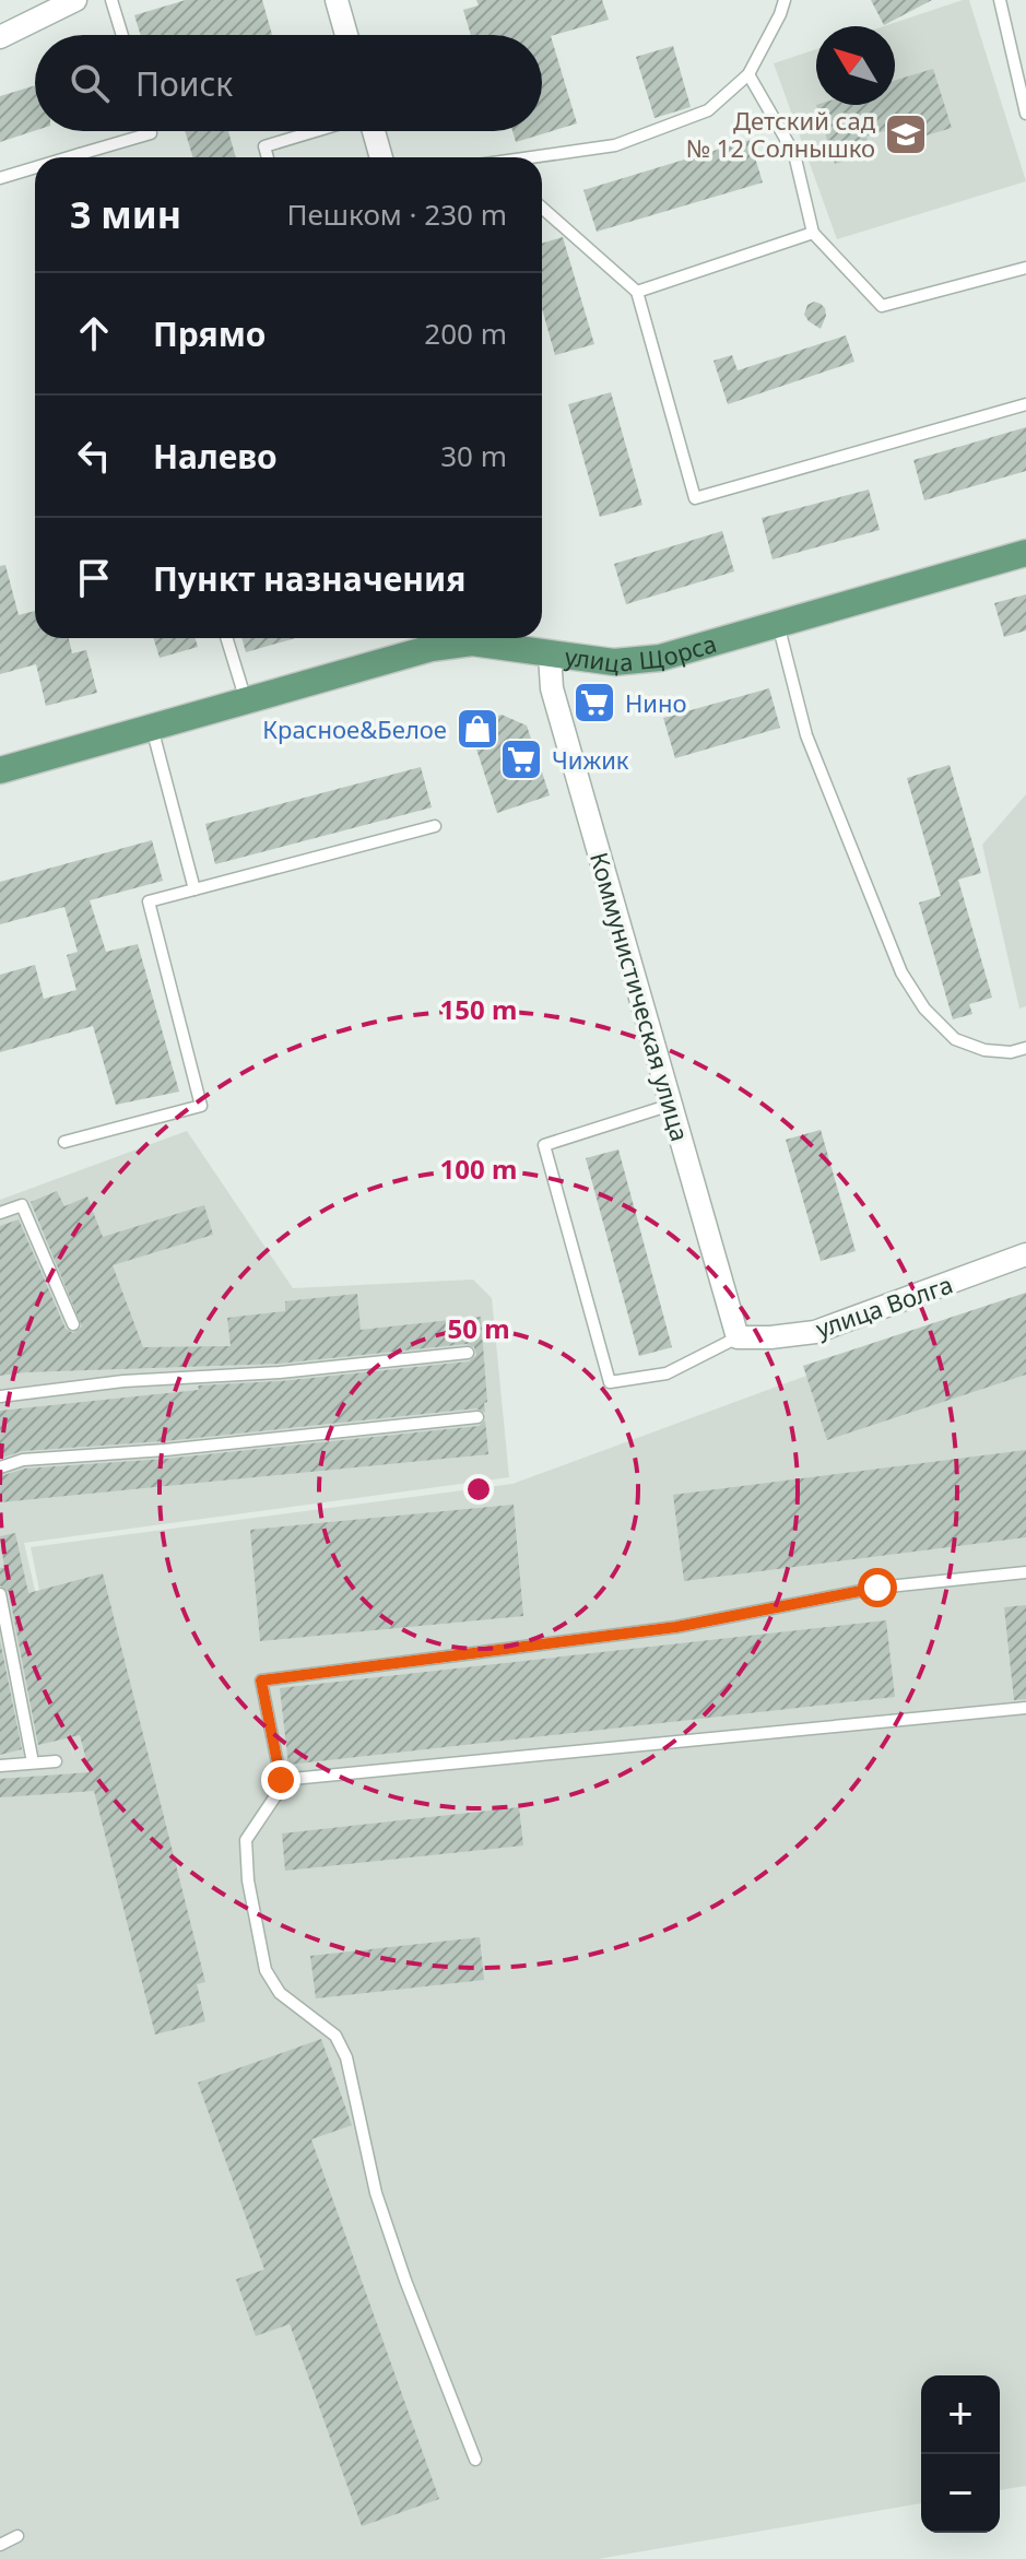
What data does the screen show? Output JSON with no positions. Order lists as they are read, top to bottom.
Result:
{
  "streets": {
    "main road": ["улица Щорса"],
    "street": ["Коммунистическая улица", "улица Волга"]
  },
  "crossings": [
    ["улица Щорса", "Коммунистическая улица"],
    ["Коммунистическая улица", "улица Волга"]
  ],
  "places": {
    "school or university": ["Детский сад № 12 Солнышко"],
    "supermarket": ["Нино", "Чижик"],
    "shop": ["Красное&Белое"]
  },
  "north": "top left",
  "page": {
    "search": "Поиск",
    "heading": ["3 мин", "Пешком · 230 m"],
    "list": [
      ["Прямо", "200 m"],
      ["Налево", "30 m"],
      "Пункт назначения"
    ],
    "map_buttons": ["+", "−"]
  },
  "rings": ["150 m", "100 m", "50 m"]
}
